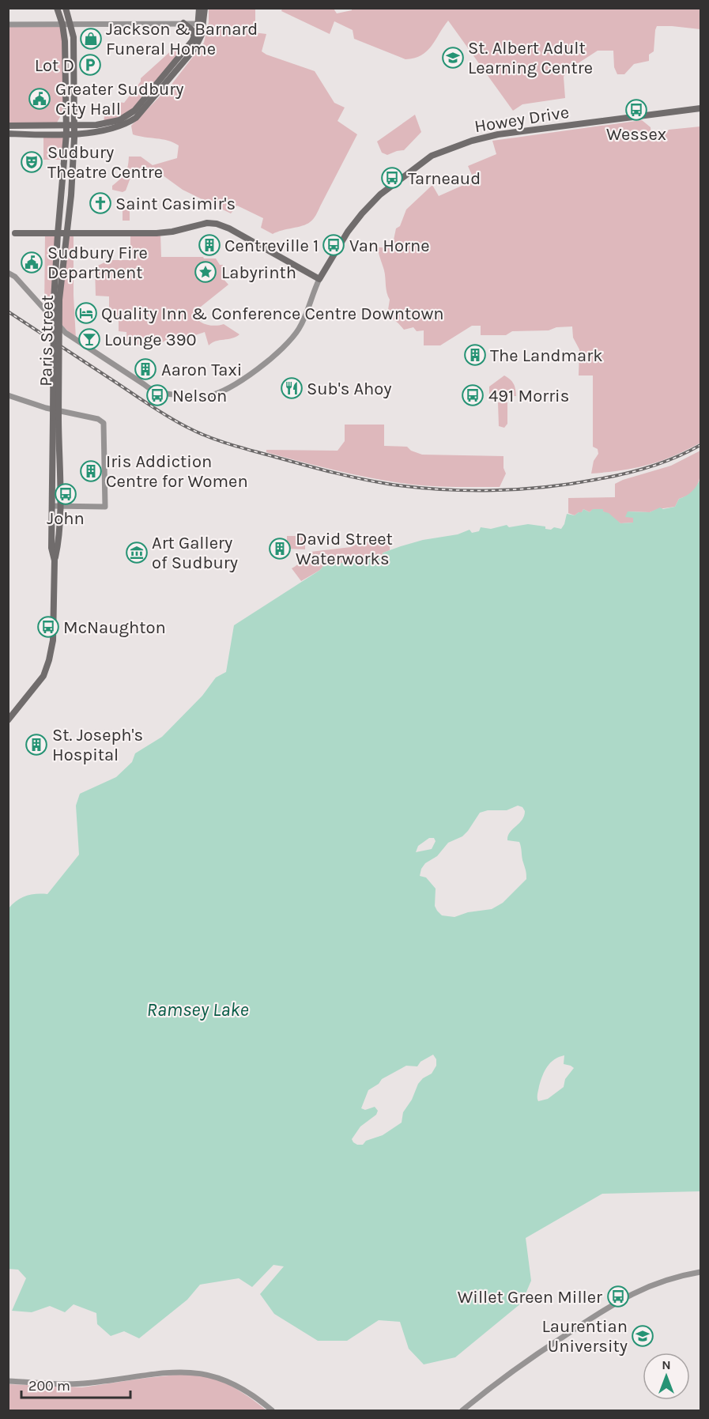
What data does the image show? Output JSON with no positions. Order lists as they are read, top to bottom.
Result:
{
  "streets": {
    "main road": ["Howey Drive", "Paris Street"]
  },
  "water": ["Ramsey Lake"],
  "places": {
    "shop": ["Jackson & Barnard Funeral Home"],
    "school or university": ["St. Albert Adult Learning Centre", "Laurentian University"],
    "parking": ["Lot D"],
    "public building": ["Greater Sudbury City Hall", "Sudbury Fire Department"],
    "bus stop": [
      "Wessex",
      "Tarneaud",
      "Van Horne",
      "Nelson",
      "491 Morris",
      "John",
      "McNaughton",
      "Willet Green Miller"
    ],
    "theatre": ["Sudbury Theatre Centre"],
    "church": ["Saint Casimir's"],
    "building": [
      "Centreville 1",
      "The Landmark",
      "Aaron Taxi",
      "Iris Addiction Centre for Women",
      "David Street Waterworks",
      "St. Joseph's Hospital"
    ],
    "place": ["Labyrinth"],
    "hotel": ["Quality Inn & Conference Centre Downtown"],
    "bar": ["Lounge 390"],
    "restaurant": ["Sub's Ahoy"],
    "museum": ["Art Gallery of Sudbury"]
  },
  "scale_bar": "200 m",
  "north": "top"
}
